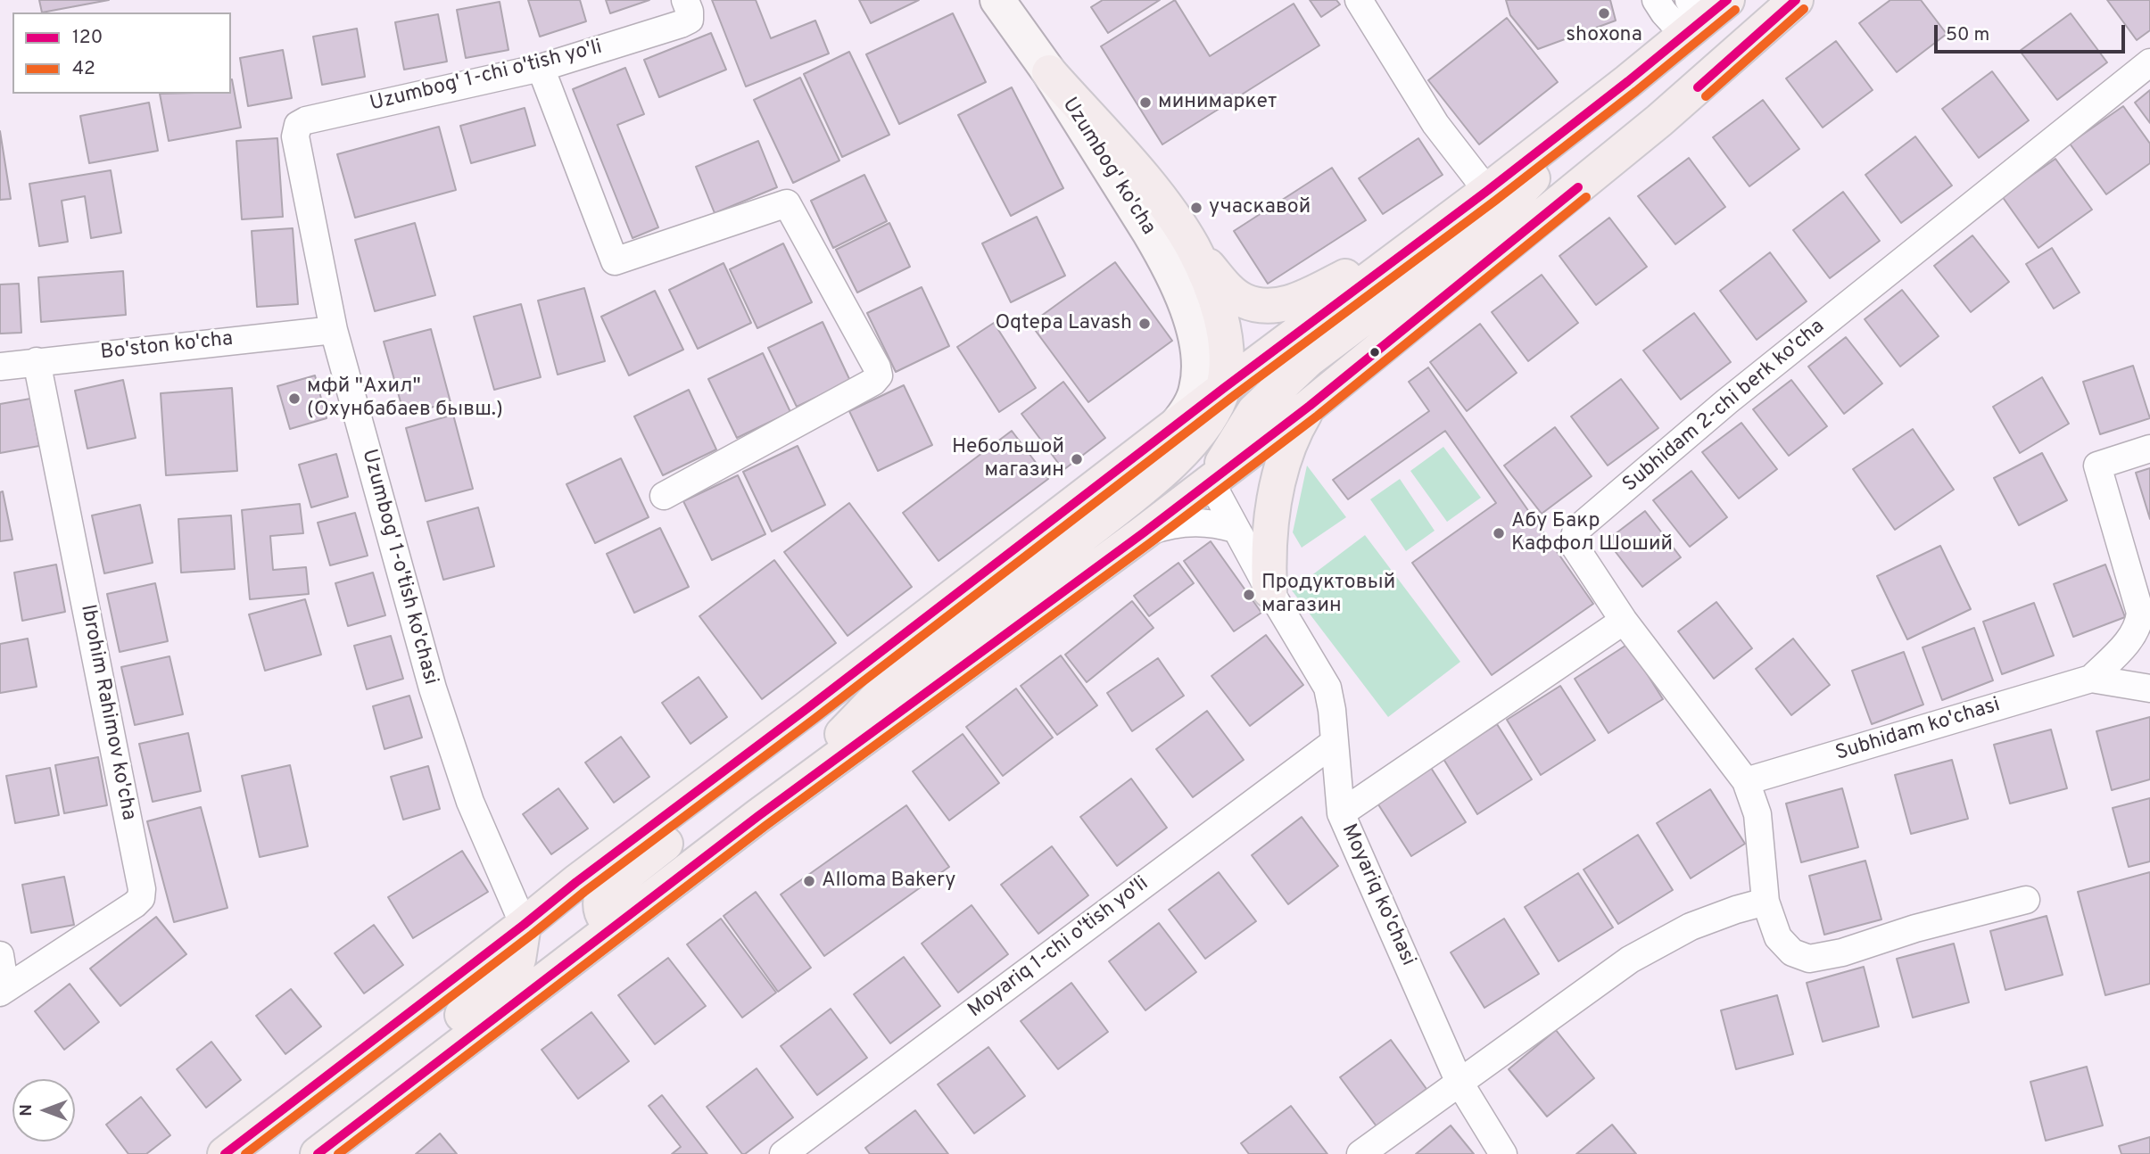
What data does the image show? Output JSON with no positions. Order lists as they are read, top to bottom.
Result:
{
  "streets": {
    "main road": ["Uzumbog' ko'cha"],
    "street": [
      "Uzumbog' 1-chi o'tish yo'li",
      "Bo'ston ko'cha",
      "Subhidam 2-chi berk ko'cha",
      "Uzumbog' 1-o'tish ko'chasi",
      "Ibrohim Rahimov ko'cha",
      "Subhidam ko'chasi",
      "Moyariq ko'chasi",
      "Moyariq 1-chi o'tish yo'li"
    ]
  },
  "crossings": [
    ["Uzumbog' 1-chi o'tish yo'li", "Uzumbog' 1-o'tish ko'chasi"],
    ["Bo'ston ko'cha", "Uzumbog' 1-o'tish ko'chasi"],
    ["Bo'ston ko'cha", "Ibrohim Rahimov ko'cha"],
    ["Subhidam 2-chi berk ko'cha", "Subhidam ko'chasi"],
    ["Moyariq ko'chasi", "Moyariq 1-chi o'tish yo'li"]
  ],
  "places": [
    "shoxona",
    "минимаркет",
    "учаскавой",
    "Oqtepa Lavash",
    "мфй \"Ахил\" (Охунбабаев бывш.)",
    "Небольшой магазин",
    "Абу Бакр Каффол Шоший",
    "Продуктовый магазин",
    "Alloma Bakery"
  ],
  "lines": ["transit line 120", "transit line 42"],
  "legend": ["120", "42"],
  "scale_bar": "50 m",
  "north": "left"
}
